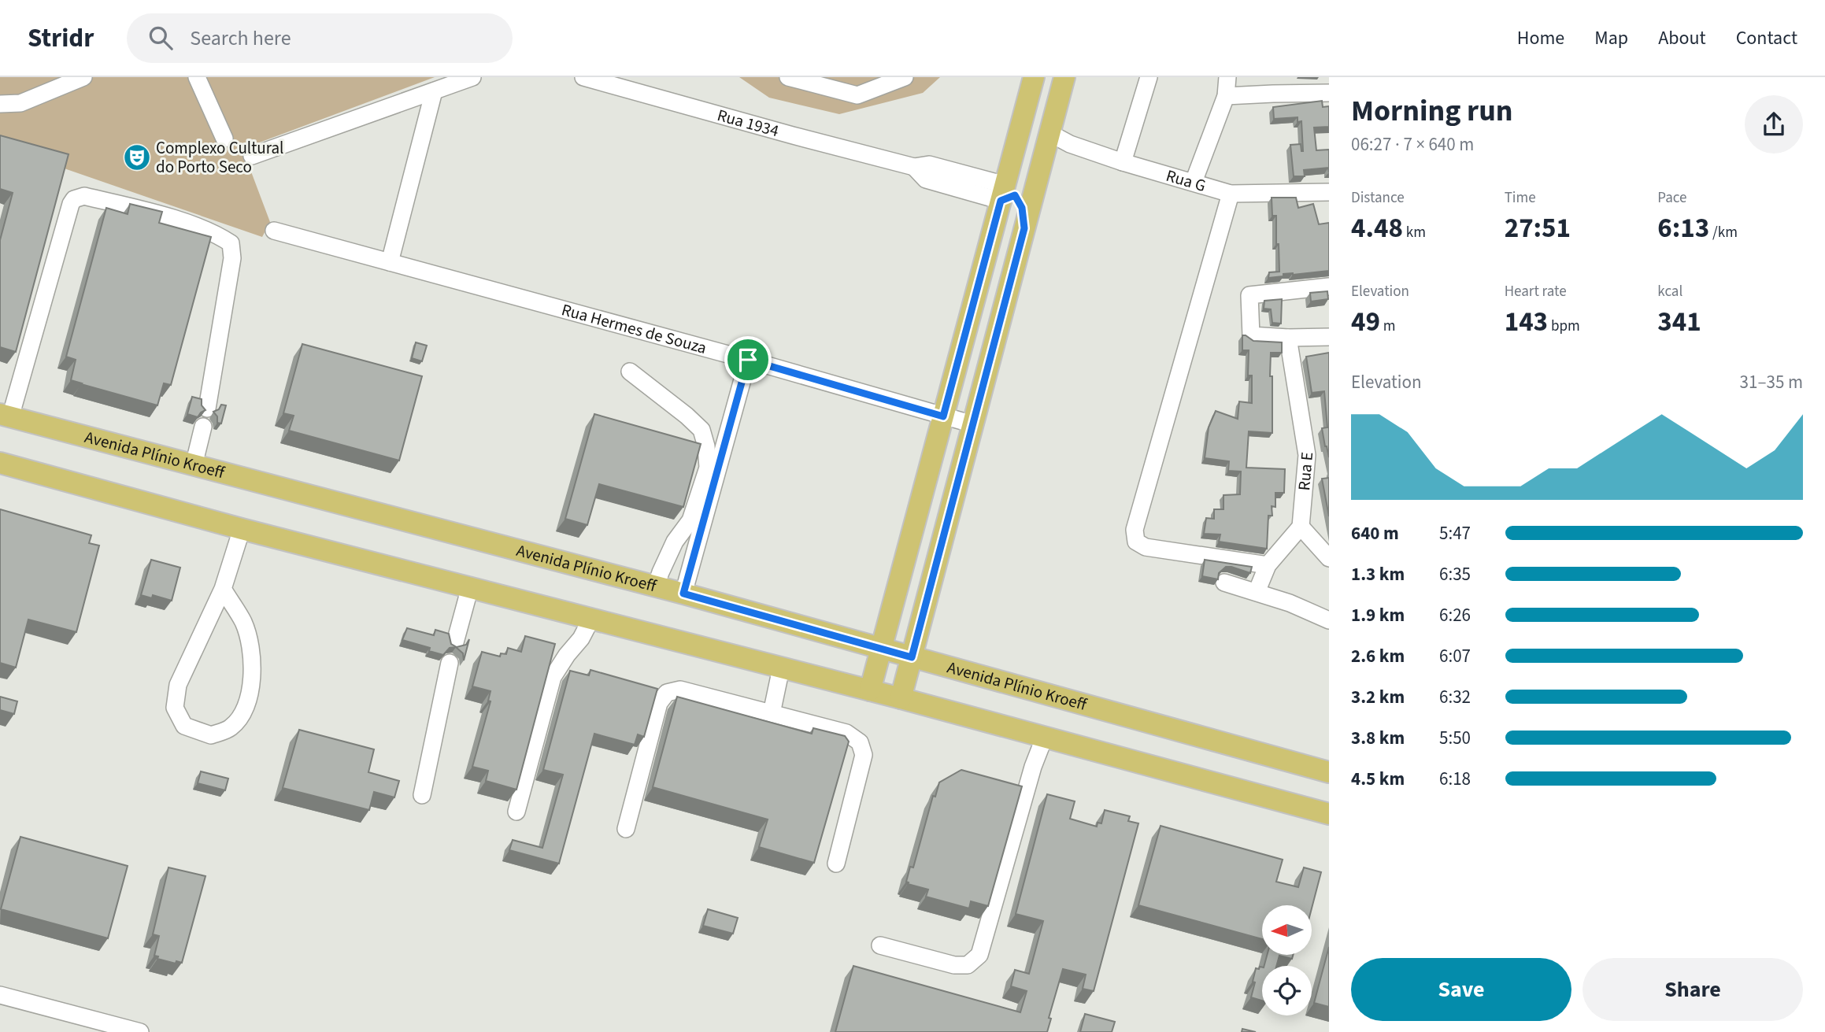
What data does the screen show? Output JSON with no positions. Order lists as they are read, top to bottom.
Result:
{
  "streets": {
    "main road": ["Avenida Plínio Kroeff"],
    "street": [
      "Rua 1934",
      "Rua G",
      "Rua Hermes de Souza",
      "Rua E"
    ]
  },
  "places": {
    "theatre": ["Complexo Cultural do Porto Seco"]
  },
  "north": "left",
  "page": {
    "header": "Stridr",
    "search": "Search here",
    "nav": [
      "Home",
      "Map",
      "About",
      "Contact"
    ],
    "heading": ["Morning run", "06:27 · 7 × 640 m"],
    "stats": [
      ["Distance", "4.48 km"],
      ["Time", "27:51"],
      ["Pace", "6:13 /km"],
      ["Elevation", "49 m"],
      ["Heart rate", "143 bpm"],
      ["kcal", "341"]
    ],
    "chart": ["Elevation", "31–35 m"],
    "list": [
      {
        "name": "640 m",
        "note": "5:47"
      },
      {
        "name": "1.3 km",
        "note": "6:35"
      },
      {
        "name": "1.9 km",
        "note": "6:26"
      },
      {
        "name": "2.6 km",
        "note": "6:07"
      },
      {
        "name": "3.2 km",
        "note": "6:32"
      },
      {
        "name": "3.8 km",
        "note": "5:50"
      },
      {
        "name": "4.5 km",
        "note": "6:18"
      }
    ],
    "buttons": ["Save", "Share"]
  }
}
